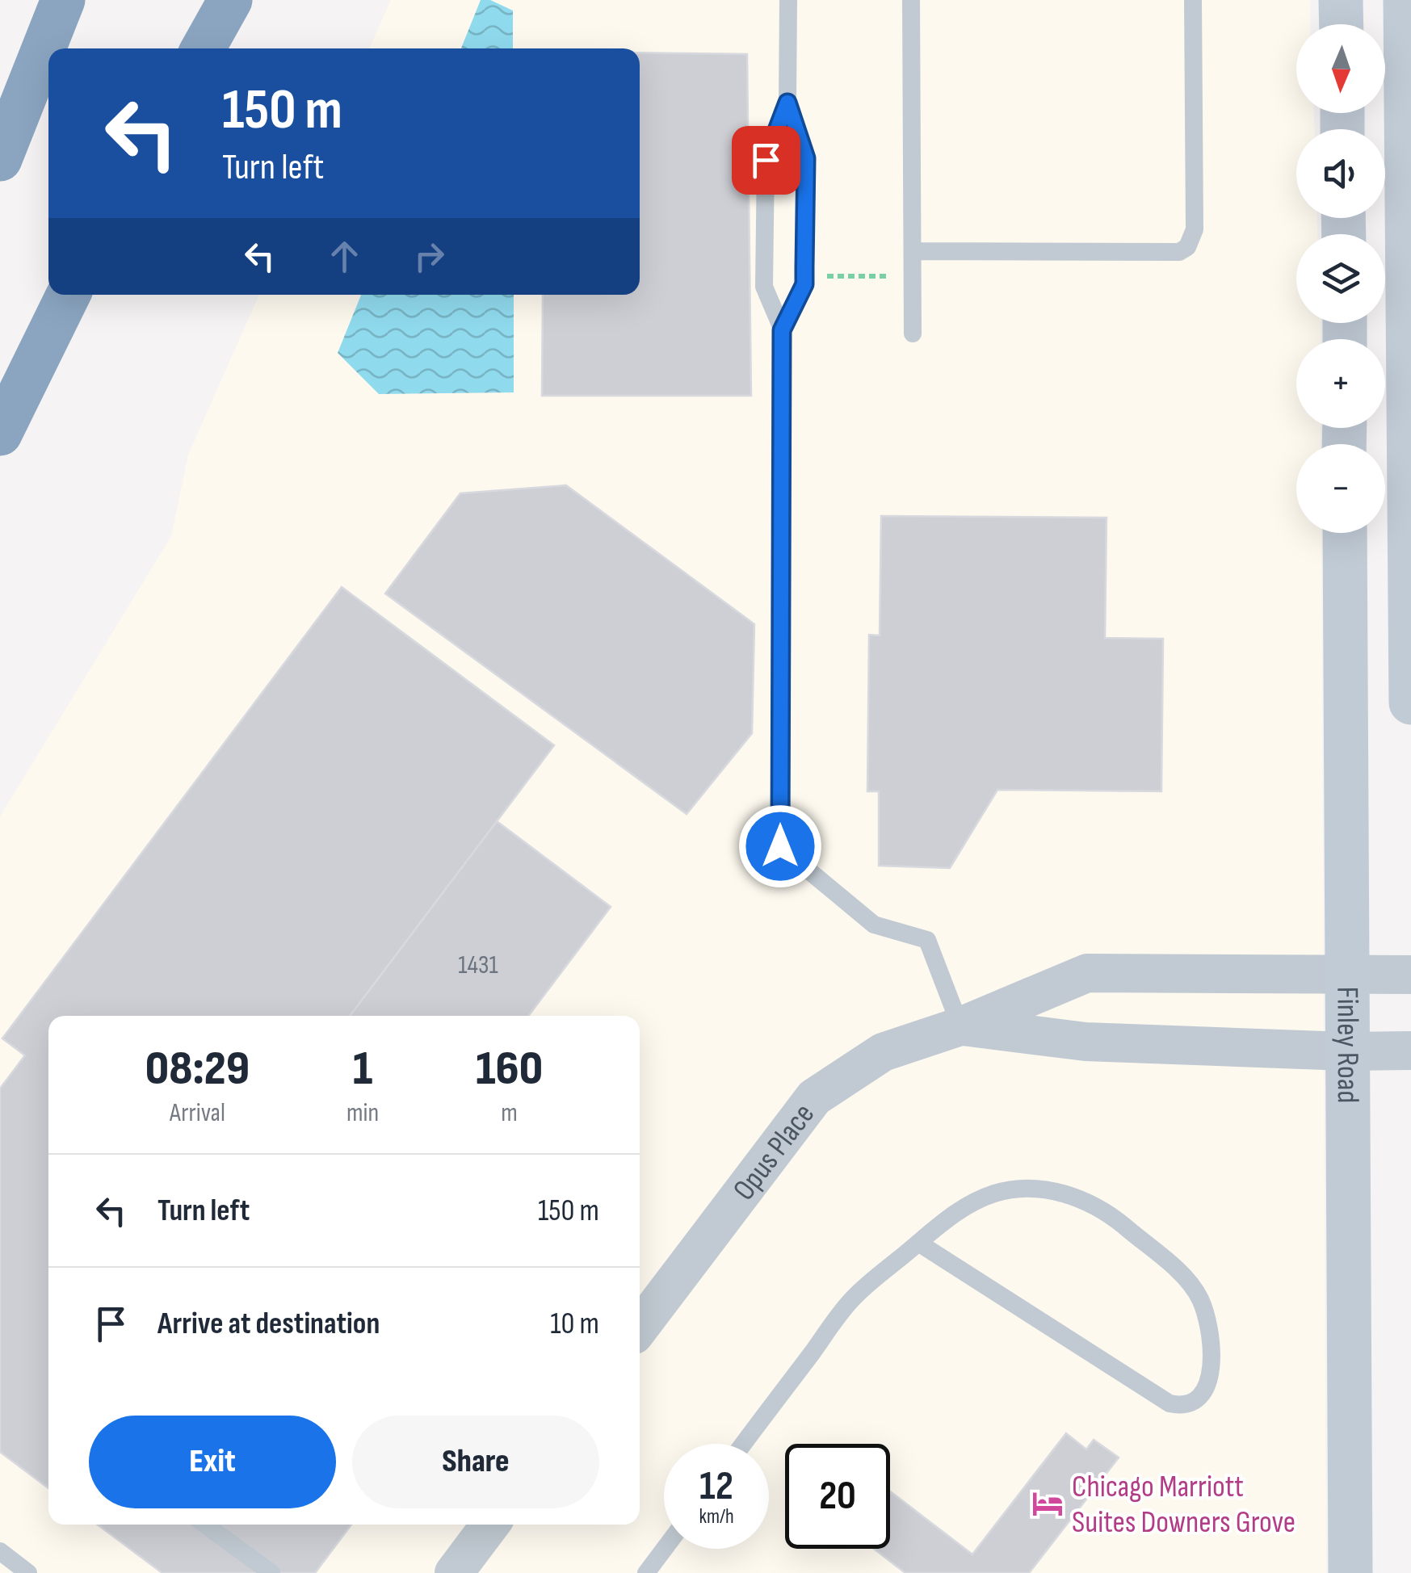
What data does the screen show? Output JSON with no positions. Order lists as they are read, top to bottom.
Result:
{
  "streets": {
    "main road": ["Finley Road"],
    "street": ["Opus Place"]
  },
  "crossings": [
    ["Finley Road", "Opus Place"]
  ],
  "places": {
    "hotel": ["Chicago Marriott Suites Downers Grove"]
  },
  "house_numbers": ["1431"],
  "north": "bottom",
  "page": {
    "map_buttons": ["+", "−"],
    "turn": ["150 m", "Turn left"],
    "eta": [
      "08:29",
      "Arrival",
      "1",
      "min",
      "160",
      "m"
    ],
    "list": [
      {
        "name": "Turn left",
        "value": "150 m"
      },
      {
        "name": "Arrive at destination",
        "value": "10 m"
      }
    ],
    "buttons": ["Exit", "Share"],
    "speed": "12 km/h",
    "limit": "20"
  }
}
